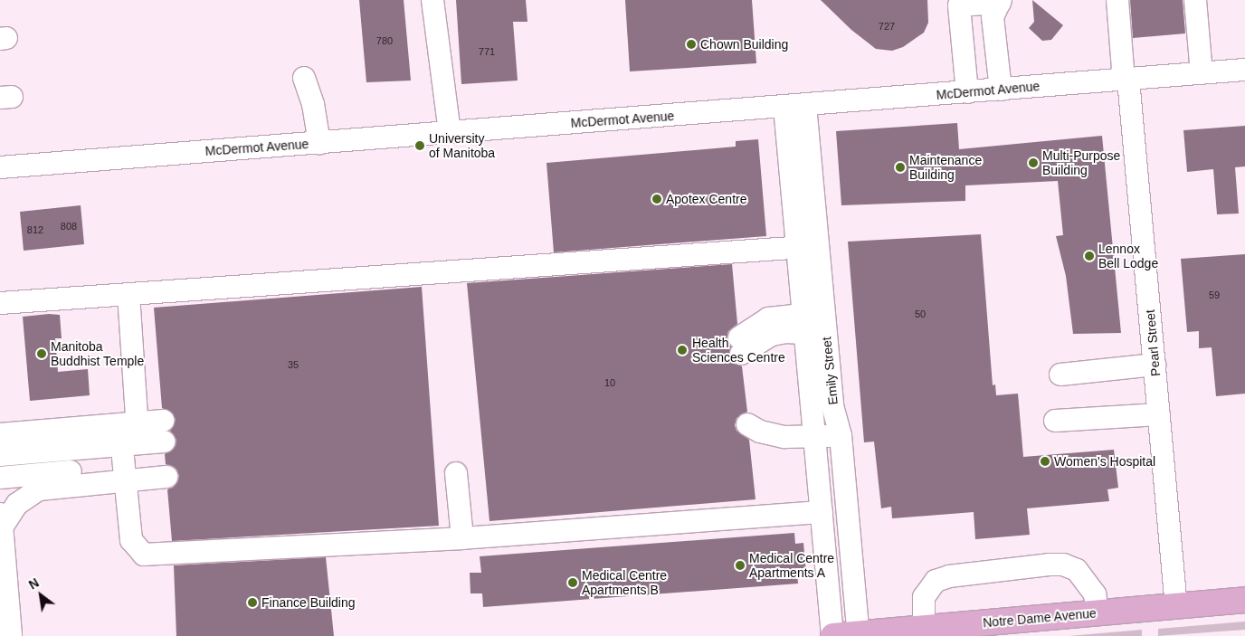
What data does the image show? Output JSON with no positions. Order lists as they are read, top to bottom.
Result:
{
  "streets": {
    "main road": ["Notre Dame Avenue"],
    "street": ["McDermot Avenue", "Pearl Street", "Emily Street"]
  },
  "crossings": [
    ["McDermot Avenue", "Pearl Street"],
    ["McDermot Avenue", "Emily Street"],
    ["Pearl Street", "Notre Dame Avenue"],
    ["Emily Street", "Notre Dame Avenue"]
  ],
  "places": [
    "Chown Building",
    "University of Manitoba",
    "Multi-Purpose Building",
    "Maintenance Building",
    "Apotex Centre",
    "Lennox Bell Lodge",
    "Health Sciences Centre",
    "Manitoba Buddhist Temple",
    "Women's Hospital",
    "Medical Centre Apartments A",
    "Medical Centre Apartments B",
    "Finance Building"
  ],
  "house_numbers": [
    "727",
    "780",
    "771",
    "808",
    "812",
    "59",
    "50",
    "35",
    "10"
  ],
  "north": "top left"
}
